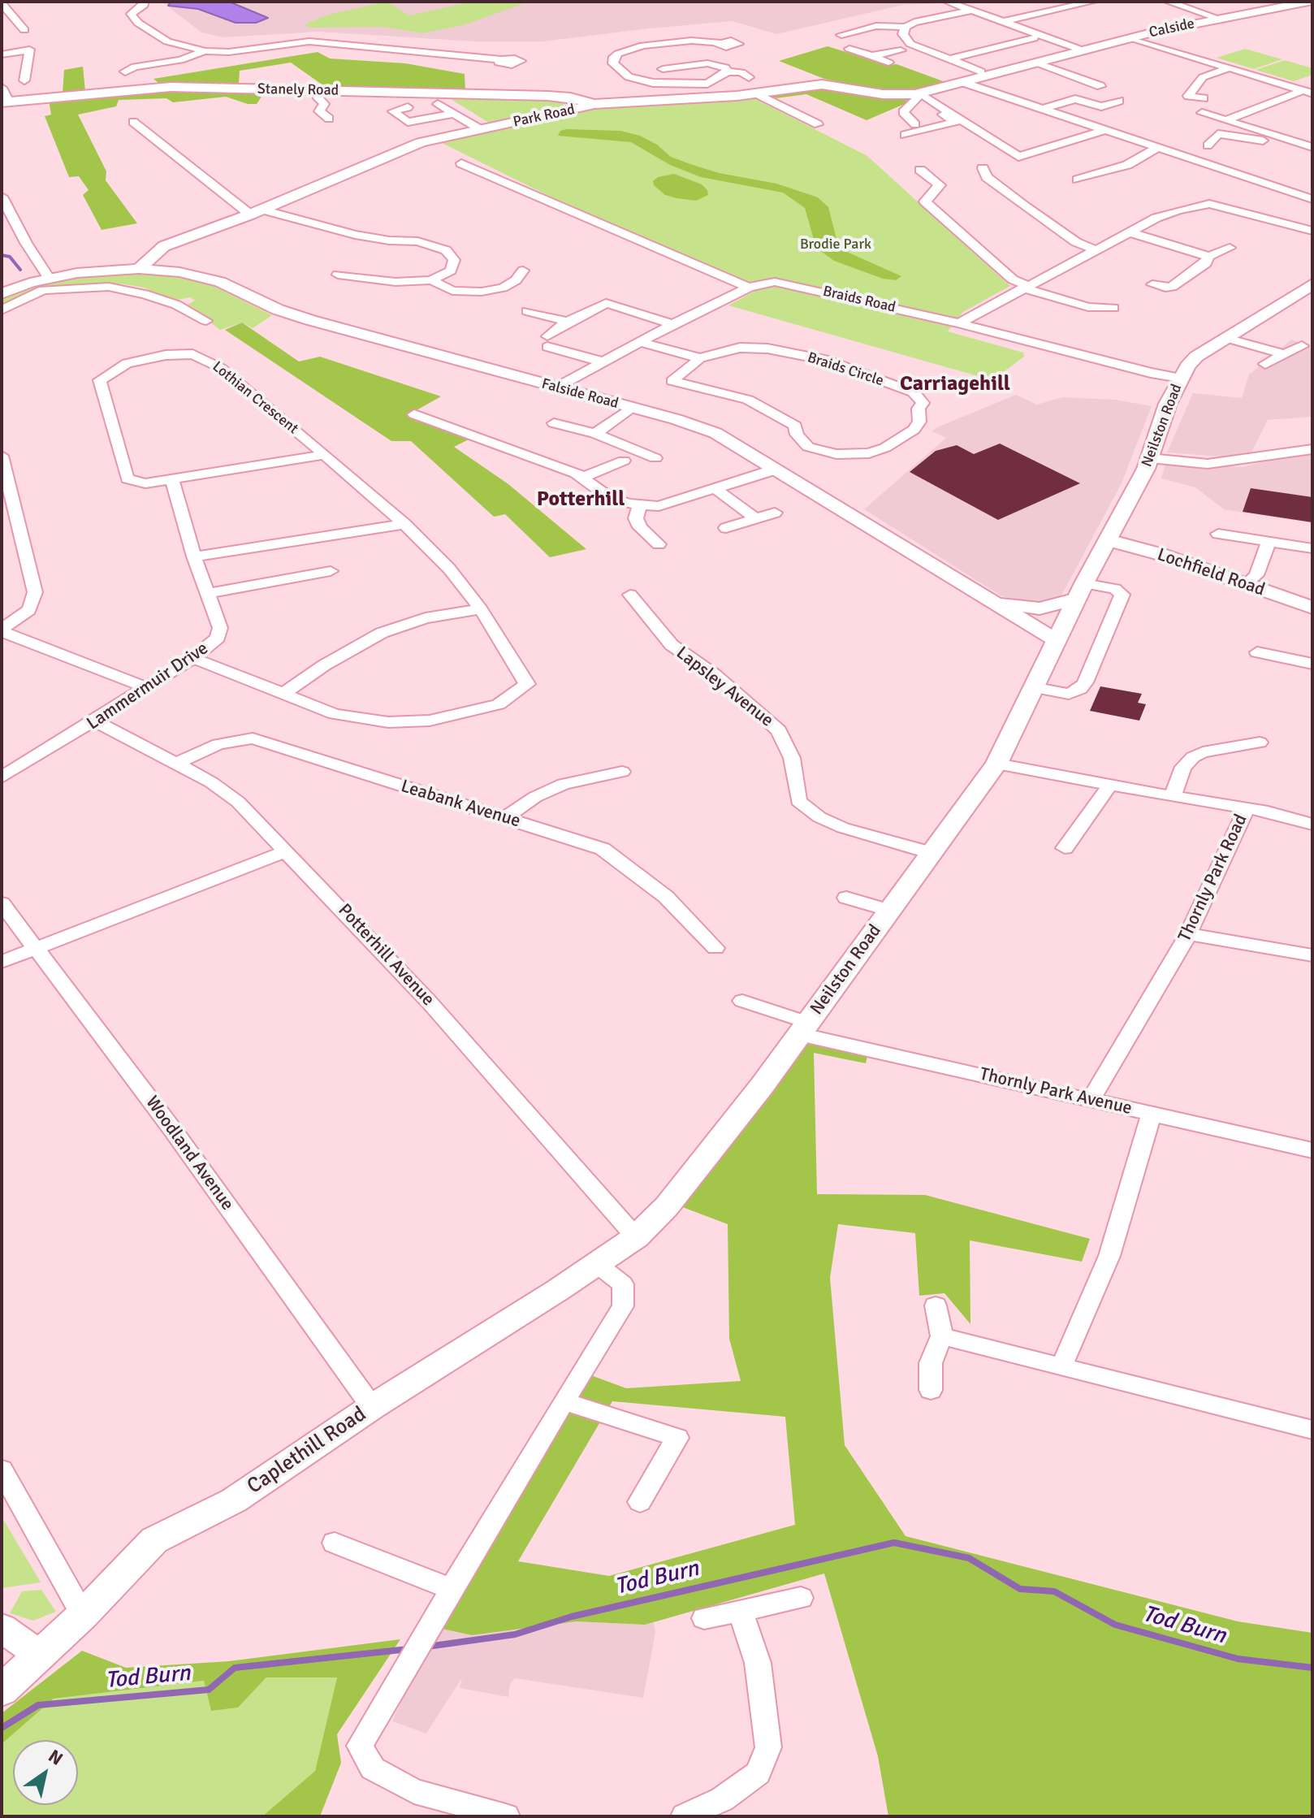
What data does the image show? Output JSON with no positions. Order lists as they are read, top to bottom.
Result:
{
  "streets": {
    "main road": ["Neilston Road", "Caplethill Road"],
    "street": [
      "Calside",
      "Stanely Road",
      "Park Road",
      "Braids Road",
      "Braids Circle",
      "Falside Road",
      "Lothian Crescent",
      "Lochfield Road",
      "Lammermuir Drive",
      "Lapsley Avenue",
      "Leabank Avenue",
      "Thornly Park Road",
      "Potterhill Avenue",
      "Thornly Park Avenue",
      "Woodland Avenue"
    ]
  },
  "crossings": [
    ["Calside", "Park Road"],
    ["Stanely Road", "Park Road"],
    ["Park Road", "Falside Road"],
    ["Braids Road", "Falside Road"],
    ["Braids Road", "Neilston Road"],
    ["Falside Road", "Neilston Road"],
    ["Lothian Crescent", "Lammermuir Drive"],
    ["Neilston Road", "Lochfield Road"],
    ["Neilston Road", "Lapsley Avenue"],
    ["Neilston Road", "Thornly Park Road"],
    ["Neilston Road", "Potterhill Avenue"],
    ["Neilston Road", "Thornly Park Avenue"],
    ["Neilston Road", "Caplethill Road"],
    ["Lammermuir Drive", "Potterhill Avenue"],
    ["Leabank Avenue", "Potterhill Avenue"],
    ["Thornly Park Road", "Thornly Park Avenue"],
    ["Potterhill Avenue", "Caplethill Road"],
    ["Woodland Avenue", "Caplethill Road"]
  ],
  "districts": ["Carriagehill", "Potterhill"],
  "water": ["Tod Burn"],
  "parks": ["Brodie Park"],
  "north": "top right"
}
